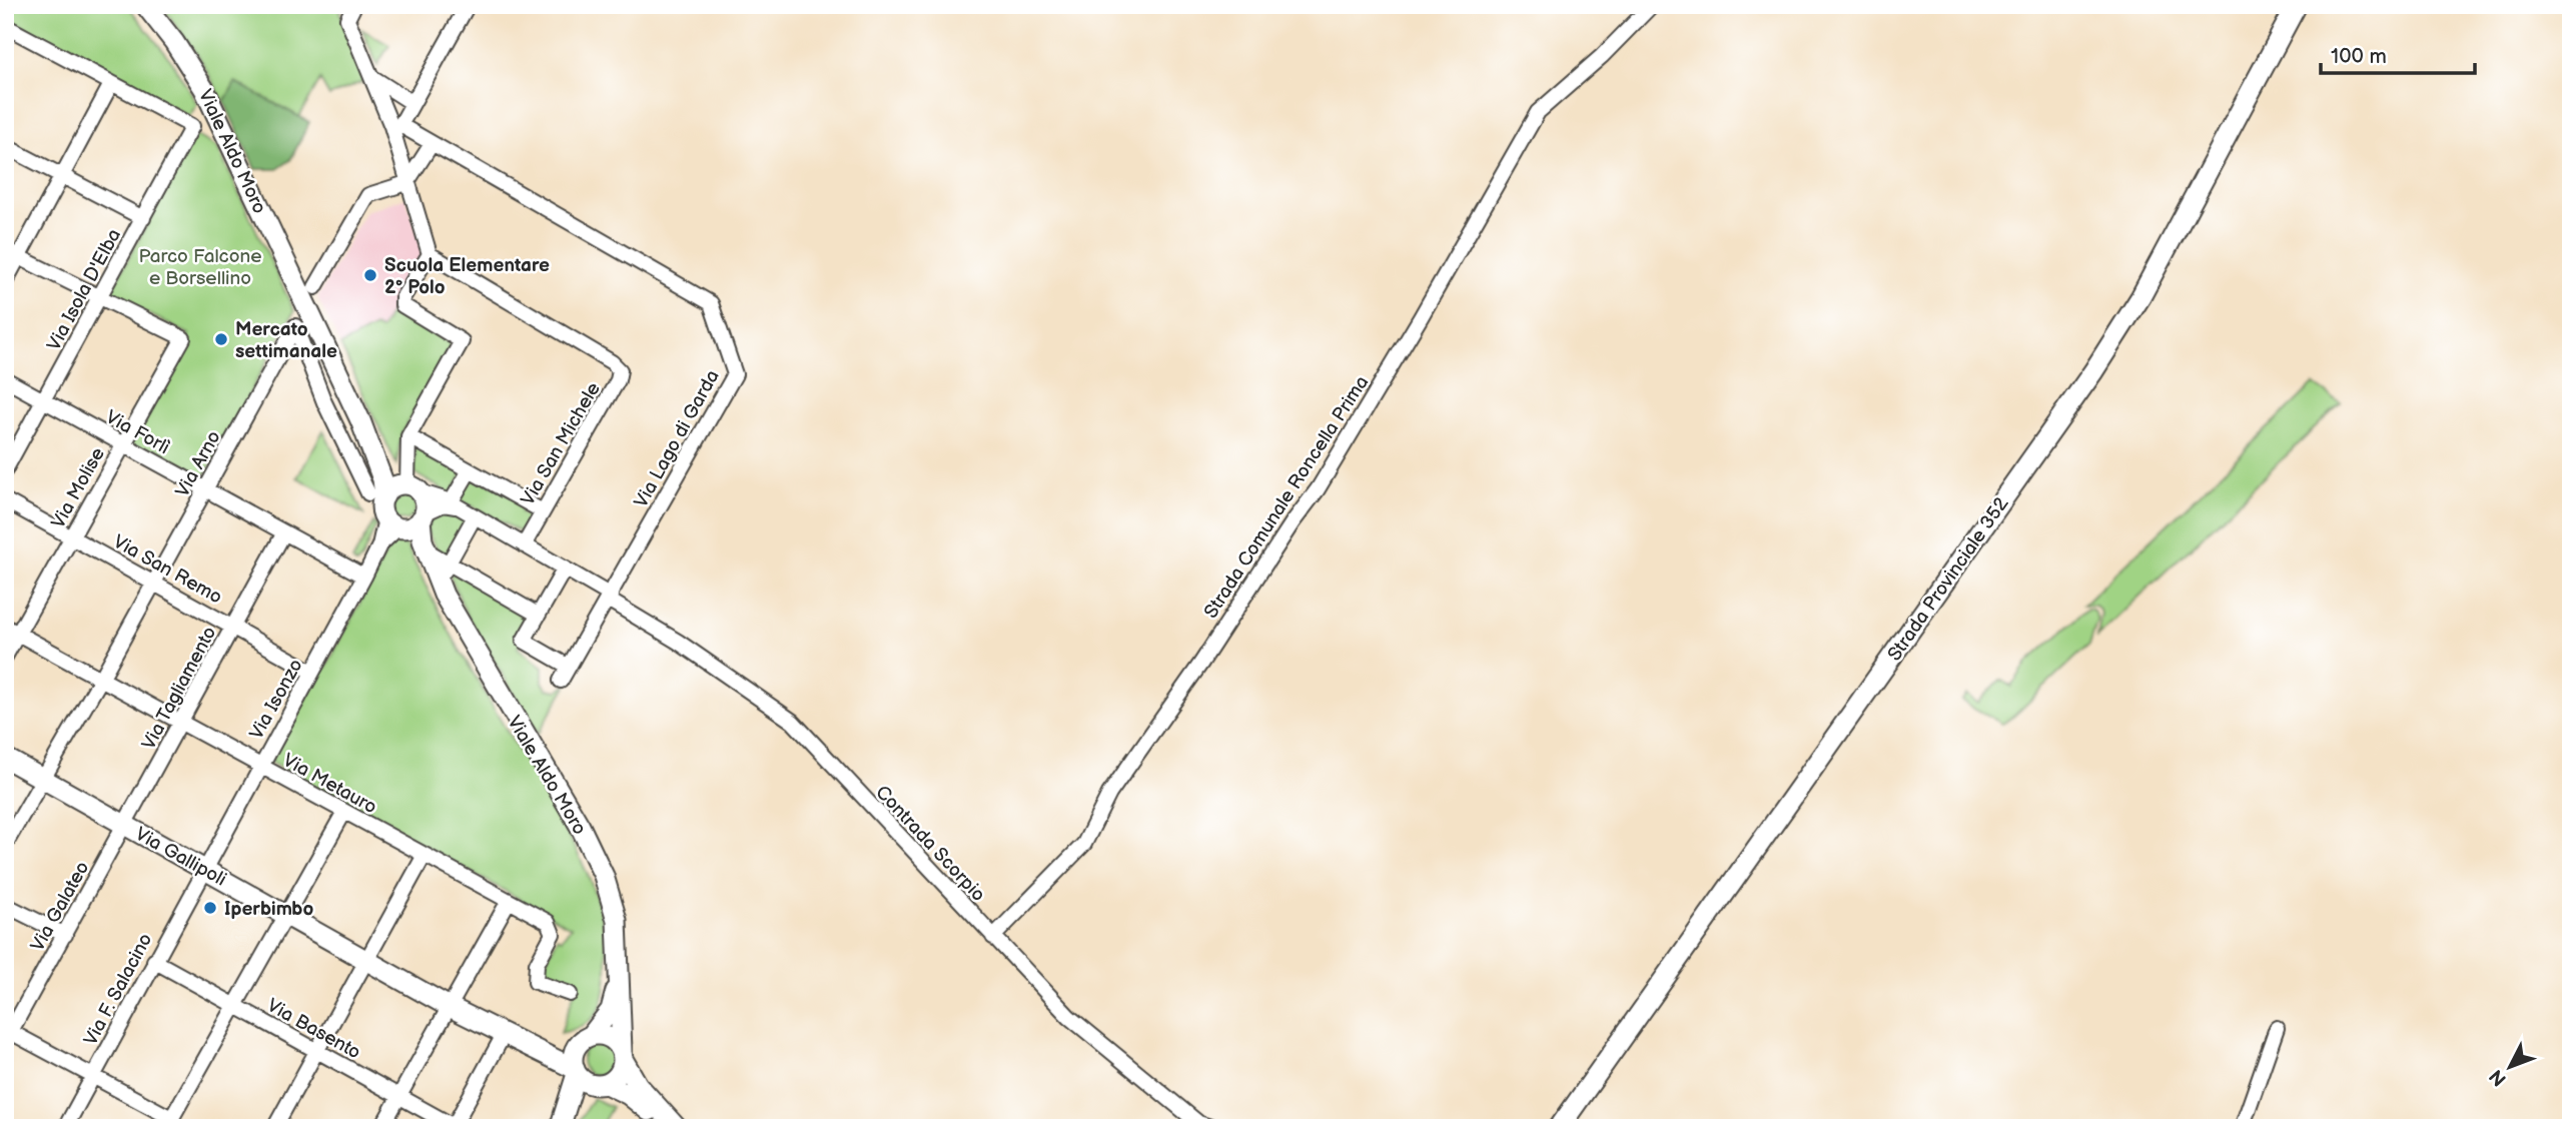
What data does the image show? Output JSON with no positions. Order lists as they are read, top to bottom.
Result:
{
  "streets": {
    "main road": ["Viale Aldo Moro", "Strada Provinciale 352", "Via Gallipoli"],
    "street": [
      "Via Isola D'Elba",
      "Via Forlì",
      "Via Lago di Garda",
      "Via San Michele",
      "Via Arno",
      "Via Molise",
      "Strada Comunale Roncella Prima",
      "Via San Remo",
      "Via Tagliamento",
      "Via Isonzo",
      "Via Metauro",
      "Contrada Scorpio",
      "Via Galateo",
      "Via F. Salacino",
      "Via Basento"
    ]
  },
  "crossings": [
    ["Viale Aldo Moro", "Via Arno"],
    ["Viale Aldo Moro", "Via Isonzo"],
    ["Viale Aldo Moro", "Contrada Scorpio"],
    ["Viale Aldo Moro", "Via Gallipoli"],
    ["Via Isola D'Elba", "Via Forlì"],
    ["Via Isola D'Elba", "Via Molise"],
    ["Via Forlì", "Via Arno"],
    ["Via Forlì", "Via Molise"],
    ["Via Forlì", "Via Tagliamento"],
    ["Via Forlì", "Via Isonzo"],
    ["Via Lago di Garda", "Contrada Scorpio"],
    ["Via San Michele", "Contrada Scorpio"],
    ["Via Arno", "Via San Remo"],
    ["Via Arno", "Via Metauro"],
    ["Via Arno", "Via Gallipoli"],
    ["Via Molise", "Via San Remo"],
    ["Via Molise", "Via Metauro"],
    ["Strada Comunale Roncella Prima", "Contrada Scorpio"],
    ["Via San Remo", "Via Tagliamento"],
    ["Via San Remo", "Via Isonzo"],
    ["Via Tagliamento", "Via Metauro"],
    ["Via Tagliamento", "Via Gallipoli"],
    ["Via Tagliamento", "Via Galateo"],
    ["Via Isonzo", "Via Metauro"],
    ["Via Isonzo", "Via Gallipoli"],
    ["Via Isonzo", "Via F. Salacino"],
    ["Via Gallipoli", "Via Galateo"],
    ["Via Gallipoli", "Via F. Salacino"],
    ["Via F. Salacino", "Via Basento"]
  ],
  "parks": ["Parco Falcone e Borsellino"],
  "places": ["Scuola Elementare 2° Polo", "Mercato settimanale", "Iperbimbo"],
  "scale_bar": "100 m",
  "north": "bottom left"
}
